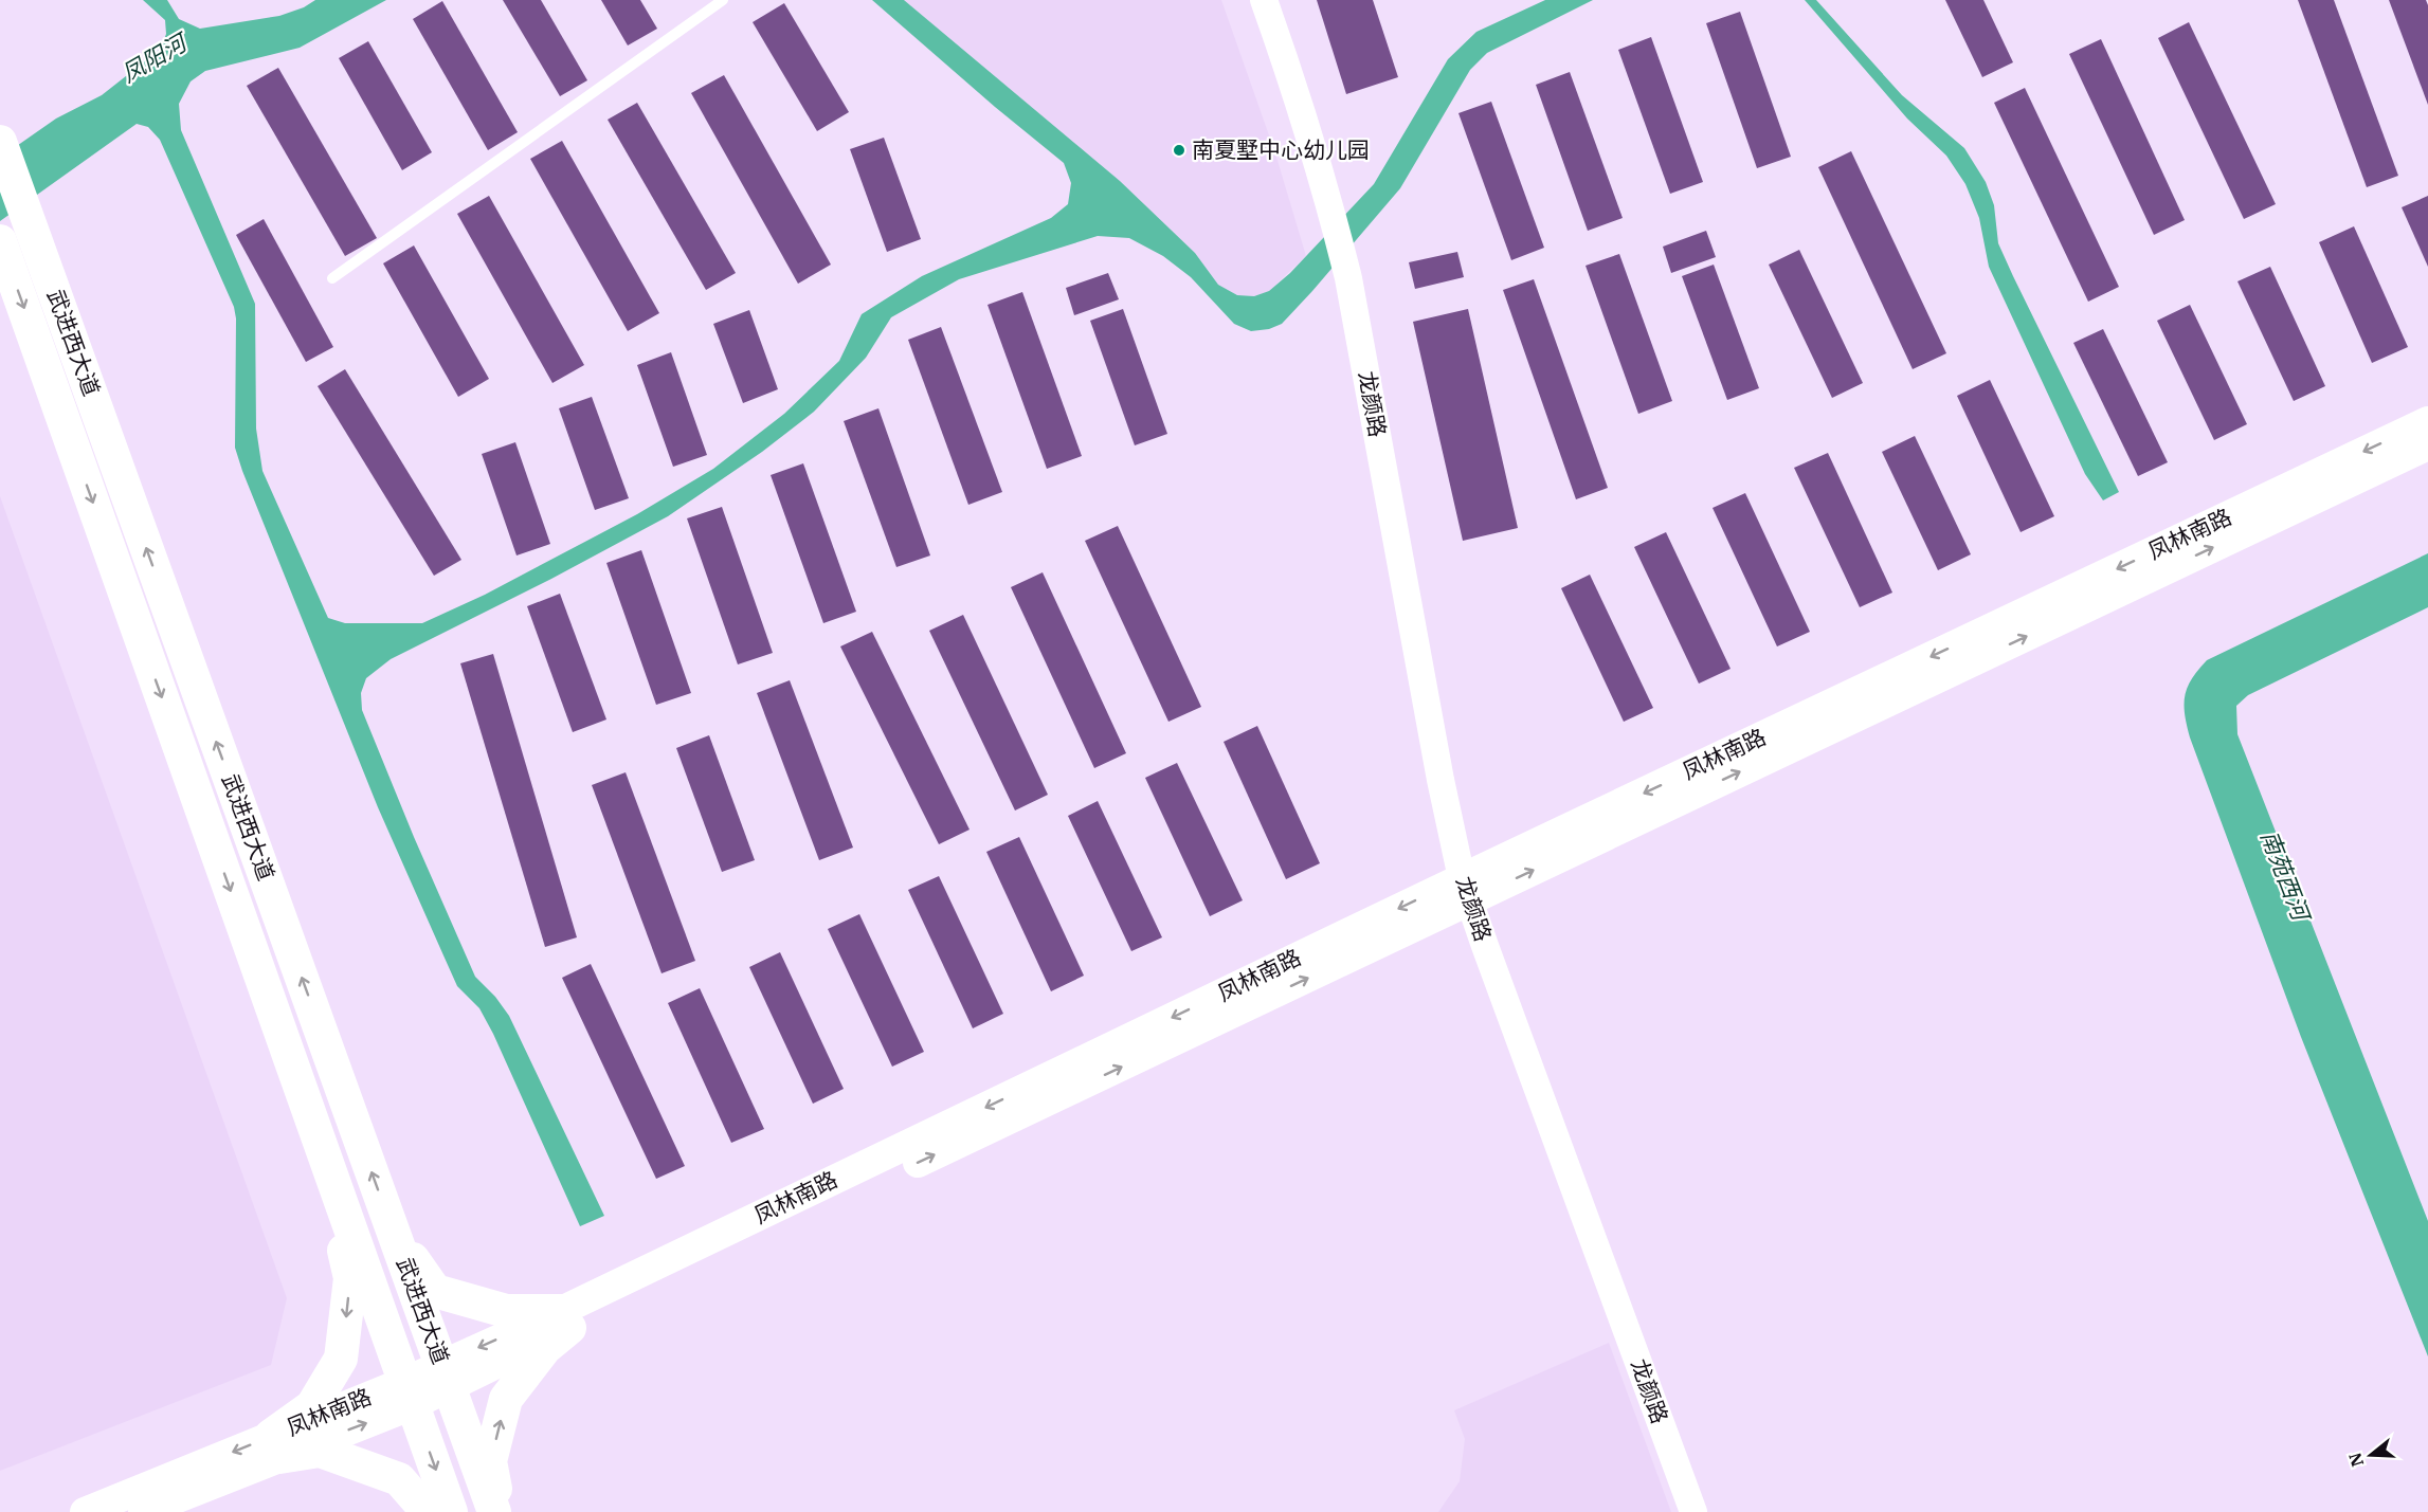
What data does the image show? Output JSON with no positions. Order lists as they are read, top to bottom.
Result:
{
  "streets": {
    "main road": ["武进西大道", "凤林南路"],
    "street": ["龙颜路"]
  },
  "crossings": [
    ["武进西大道", "凤林南路"],
    ["龙颜路", "凤林南路"]
  ],
  "water": ["凤阳河", "南苑西河"],
  "places": ["南夏墅中心幼儿园"],
  "north": "left"
}
